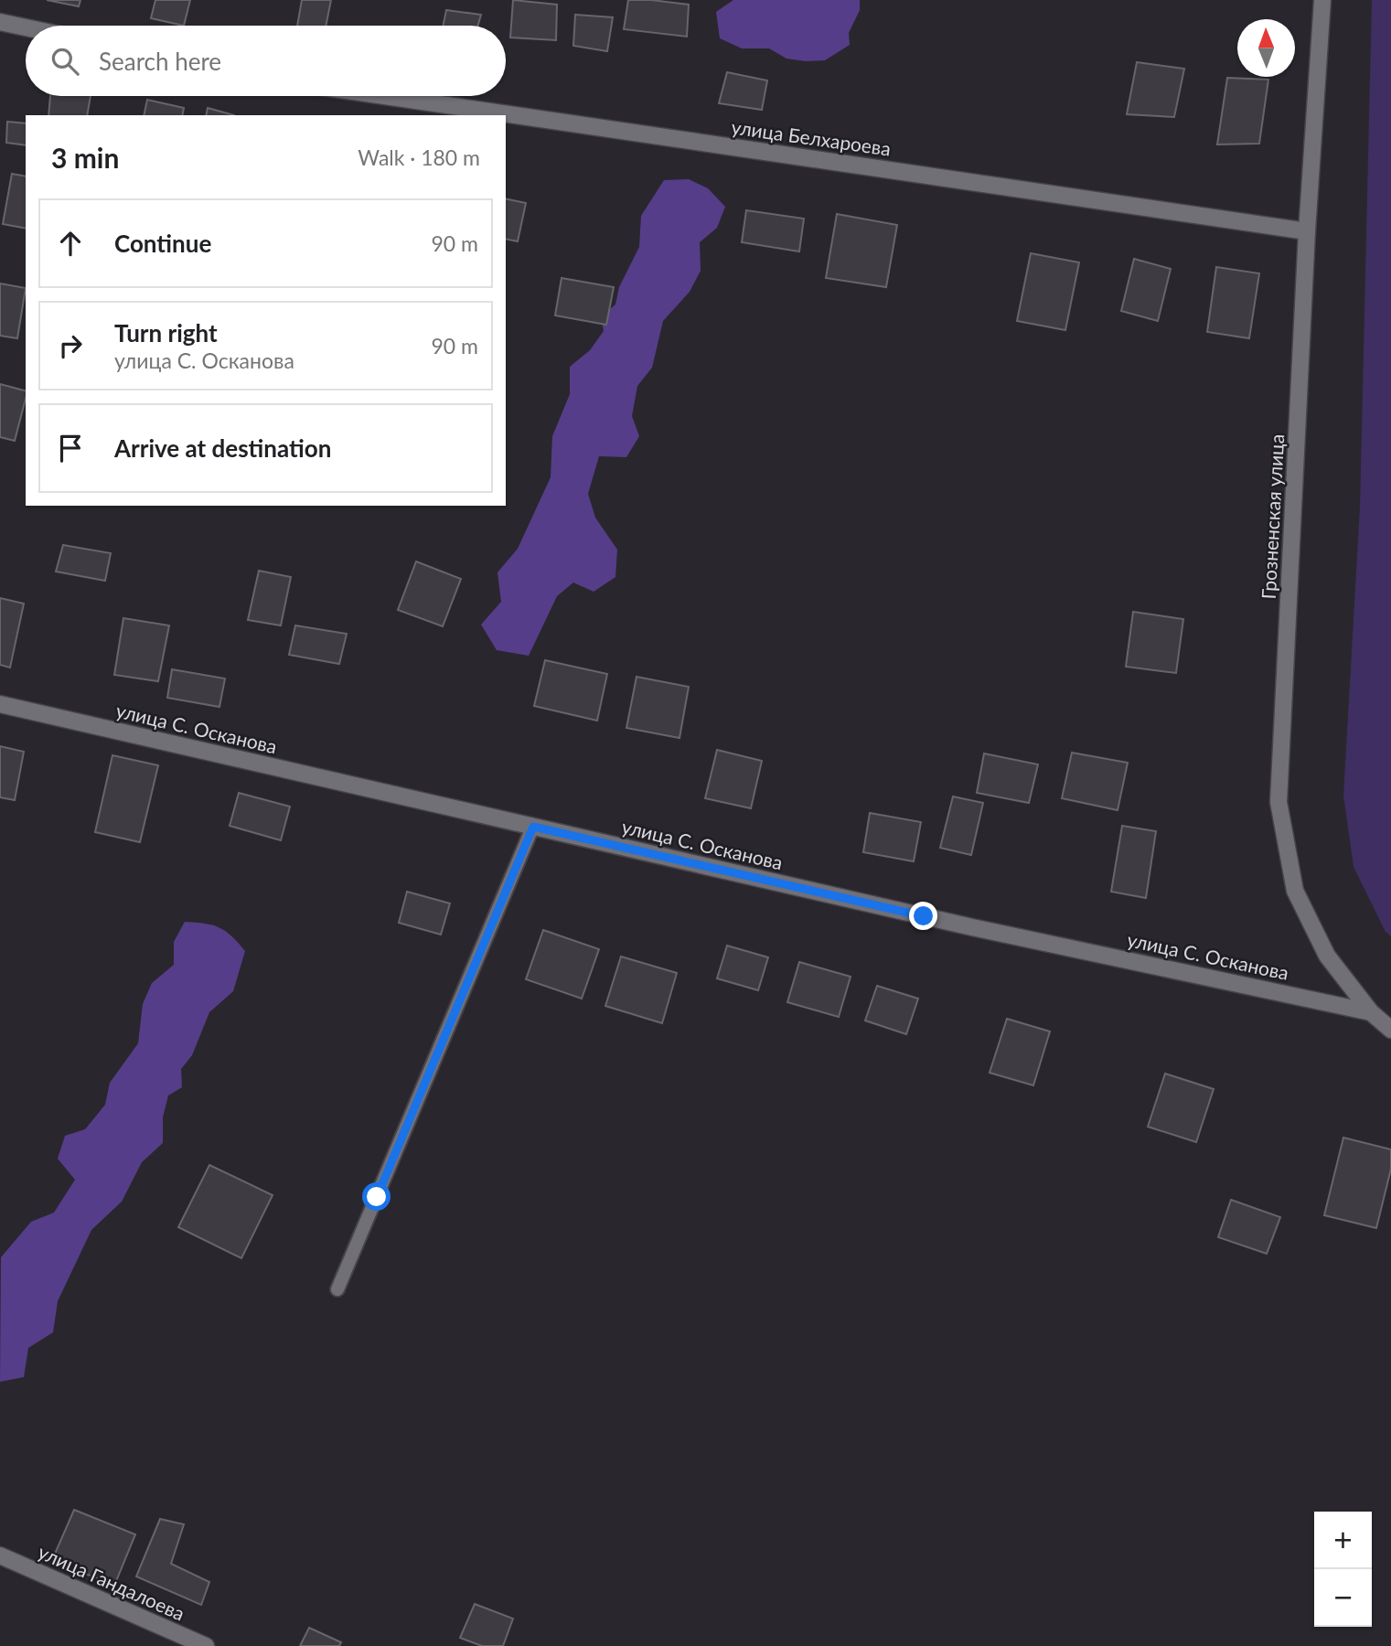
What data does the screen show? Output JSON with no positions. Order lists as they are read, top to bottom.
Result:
{
  "streets": {
    "street": [
      "улица Белхароева",
      "Грозненская улица",
      "улица С. Осканова",
      "улица Гандалоева"
    ]
  },
  "crossings": [
    ["улица Белхароева", "Грозненская улица"],
    ["Грозненская улица", "улица С. Осканова"]
  ],
  "north": "top",
  "page": {
    "search": "Search here",
    "heading": ["3 min", "Walk · 180 m"],
    "list": [
      ["Continue", "90 m"],
      ["Turn right", "улица С. Осканова", "90 m"],
      "Arrive at destination"
    ],
    "map_buttons": ["+", "−"]
  }
}
